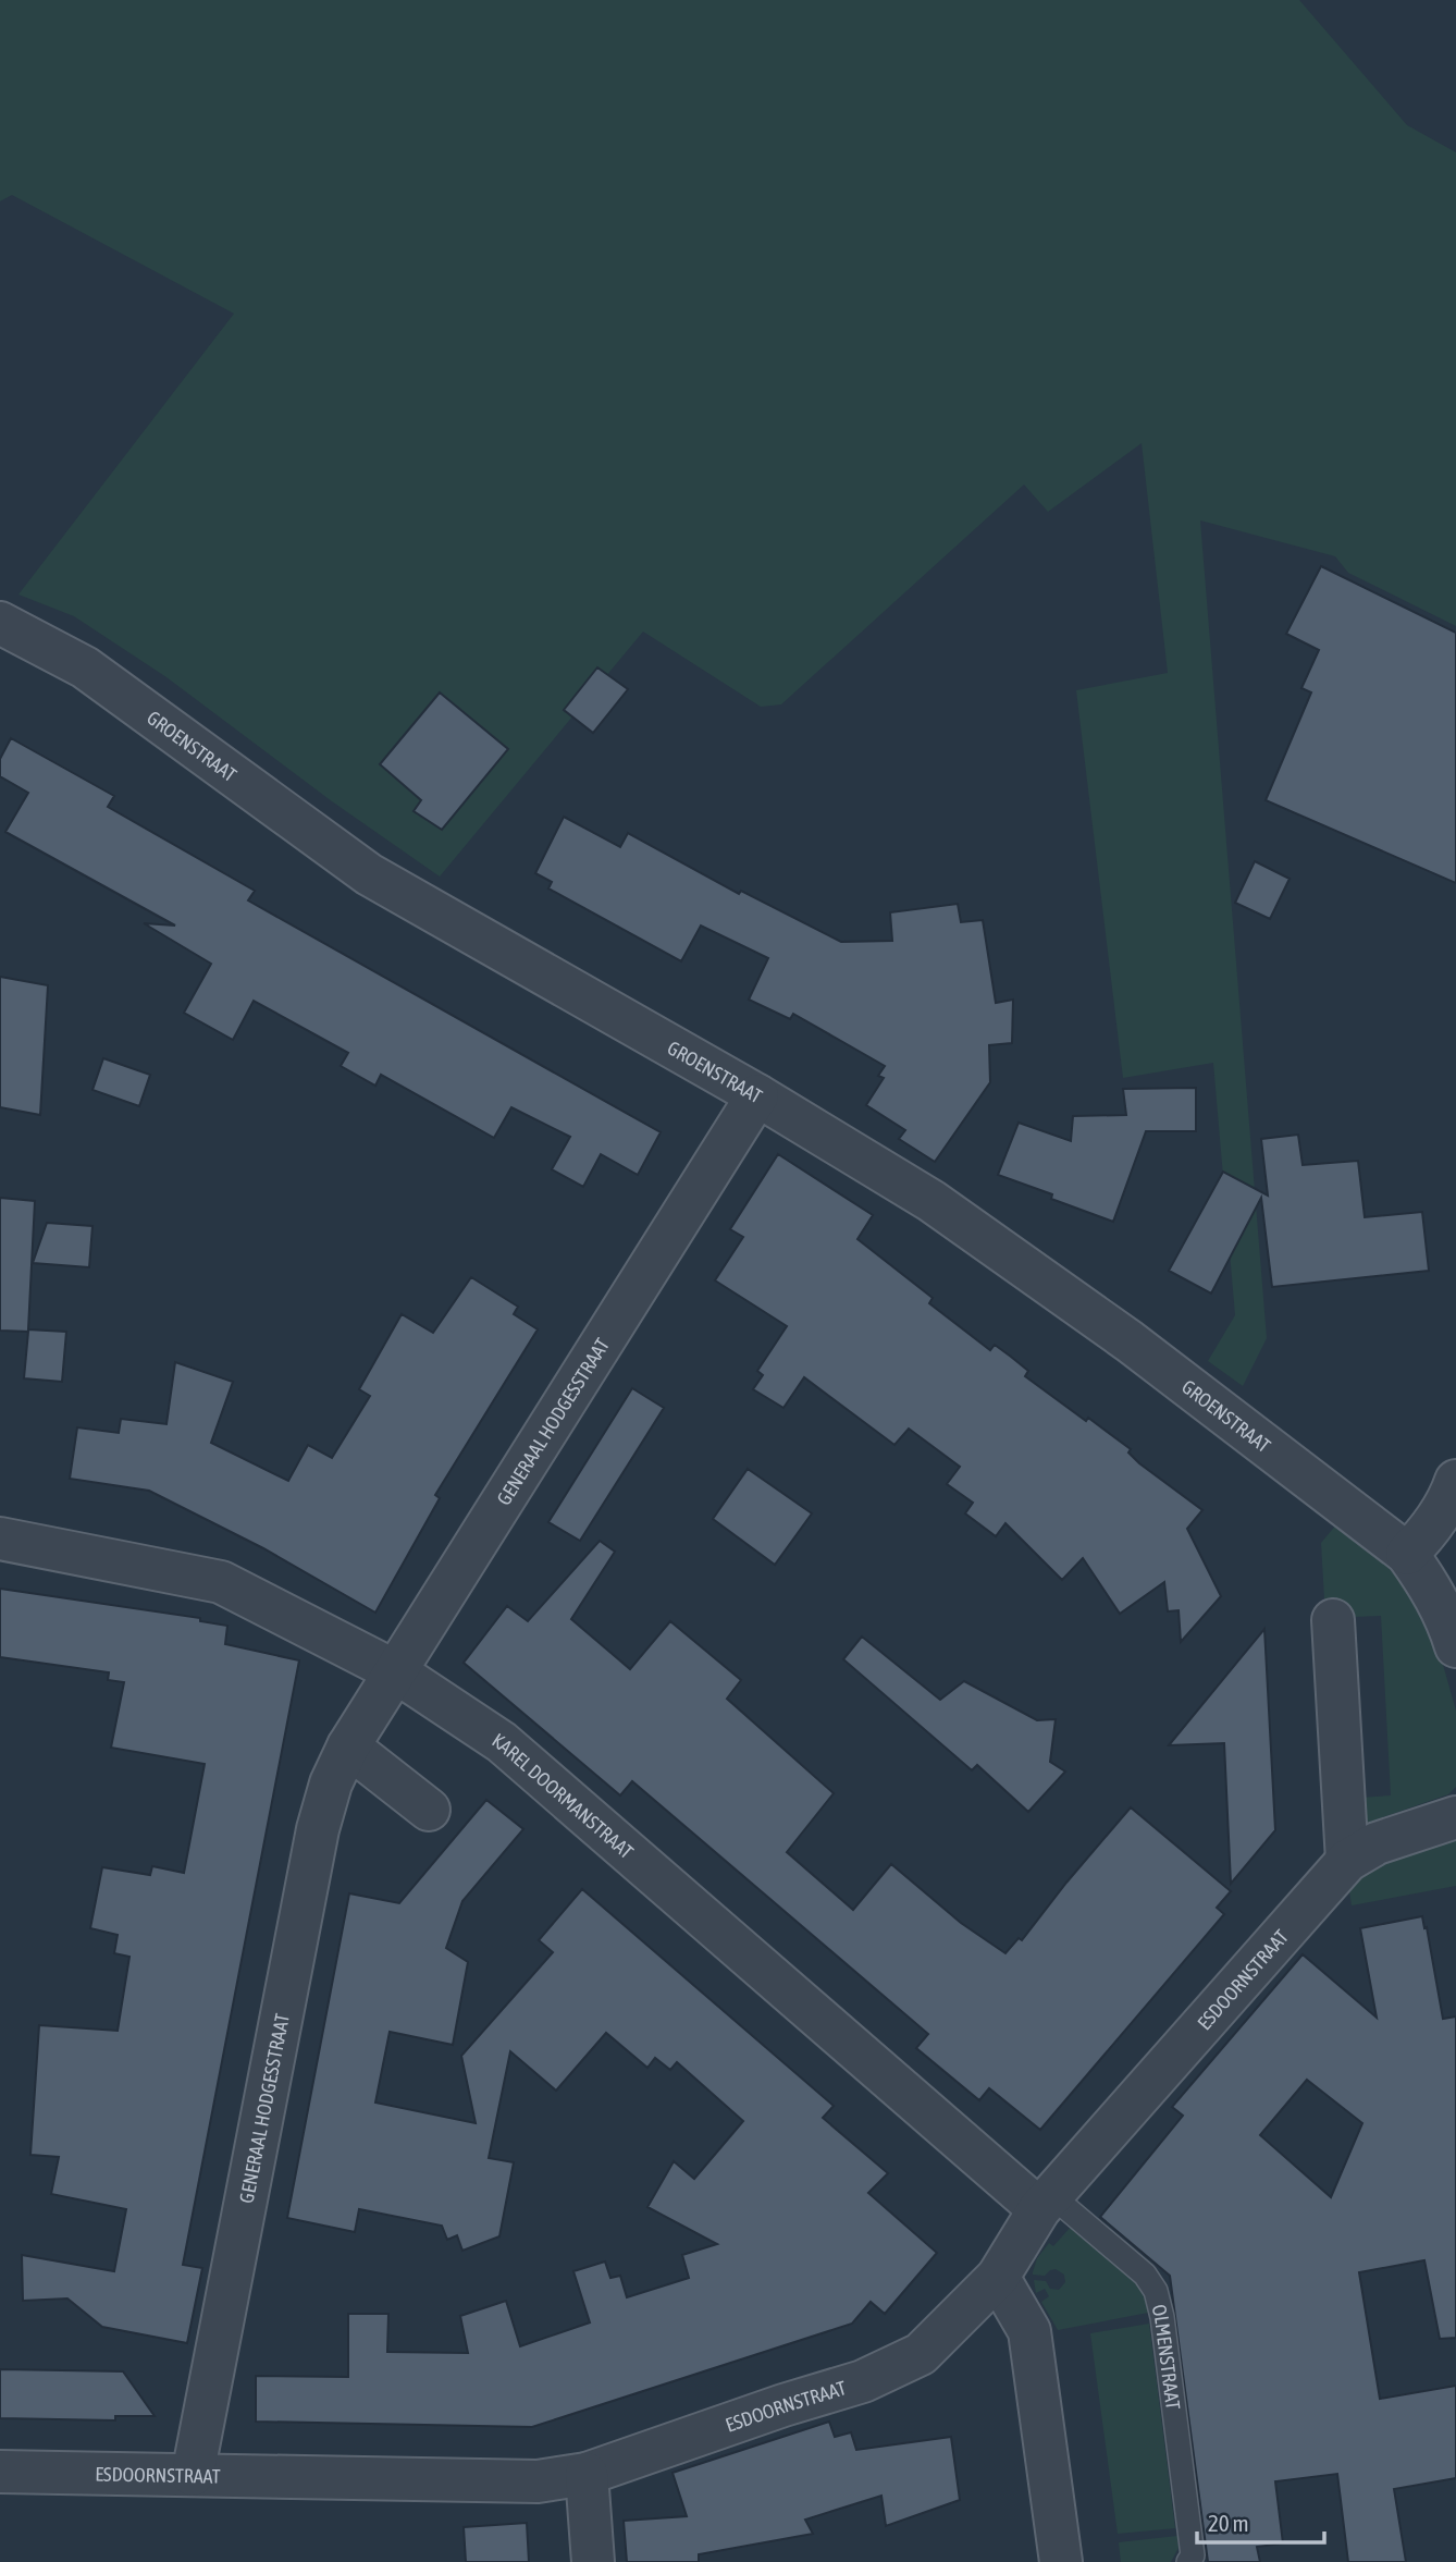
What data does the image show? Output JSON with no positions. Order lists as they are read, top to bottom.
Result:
{
  "streets": {
    "street": [
      "GROENSTRAAT",
      "GENERAAL HODGESSTRAAT",
      "KAREL DOORMANSTRAAT",
      "ESDOORNSTRAAT"
    ],
    "lane": ["OLMENSTRAAT"]
  },
  "crossings": [
    ["GROENSTRAAT", "GENERAAL HODGESSTRAAT"],
    ["GENERAAL HODGESSTRAAT", "KAREL DOORMANSTRAAT"],
    ["GENERAAL HODGESSTRAAT", "ESDOORNSTRAAT"],
    ["KAREL DOORMANSTRAAT", "ESDOORNSTRAAT"],
    ["KAREL DOORMANSTRAAT", "OLMENSTRAAT"],
    ["ESDOORNSTRAAT", "OLMENSTRAAT"]
  ],
  "scale_bar": "20 m"
}
